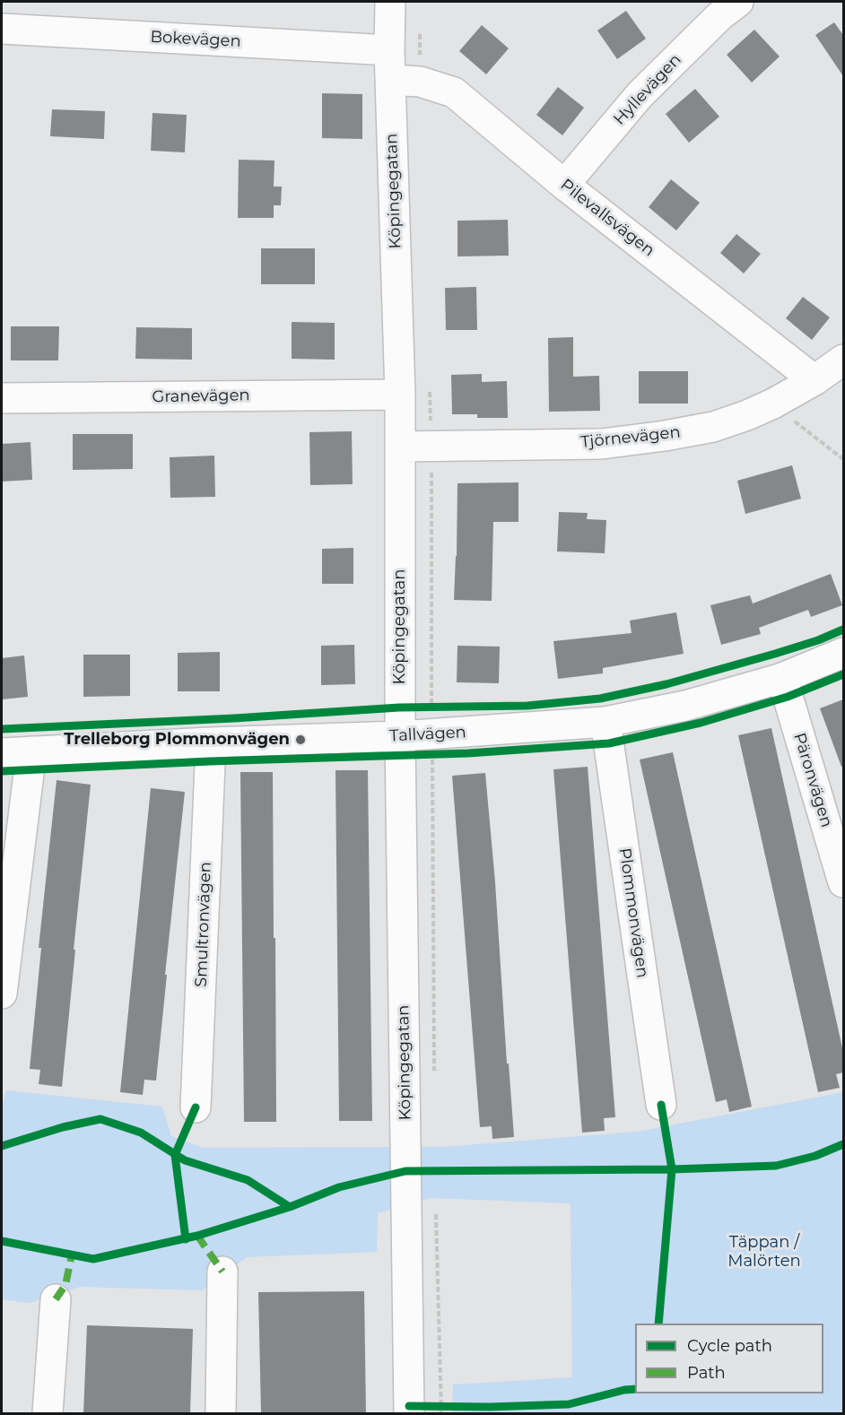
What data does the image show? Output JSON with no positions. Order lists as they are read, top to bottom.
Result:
{
  "streets": {
    "street": [
      "Bokevägen",
      "Hyllevägen",
      "Köpingegatan",
      "Pilevallsvägen",
      "Granevägen",
      "Tjörnevägen",
      "Tallvägen",
      "Päronvägen",
      "Plommonvägen",
      "Smultronvägen"
    ]
  },
  "crossings": [
    ["Bokevägen", "Köpingegatan"],
    ["Hyllevägen", "Pilevallsvägen"],
    ["Köpingegatan", "Pilevallsvägen"],
    ["Köpingegatan", "Granevägen"],
    ["Köpingegatan", "Tjörnevägen"],
    ["Köpingegatan", "Tallvägen"],
    ["Pilevallsvägen", "Tjörnevägen"],
    ["Tallvägen", "Päronvägen"],
    ["Tallvägen", "Plommonvägen"],
    ["Tallvägen", "Smultronvägen"]
  ],
  "parks": ["Täppan / Malörten"],
  "places": ["Trelleborg Plommonvägen"],
  "legend": ["Cycle path", "Path"]
}
